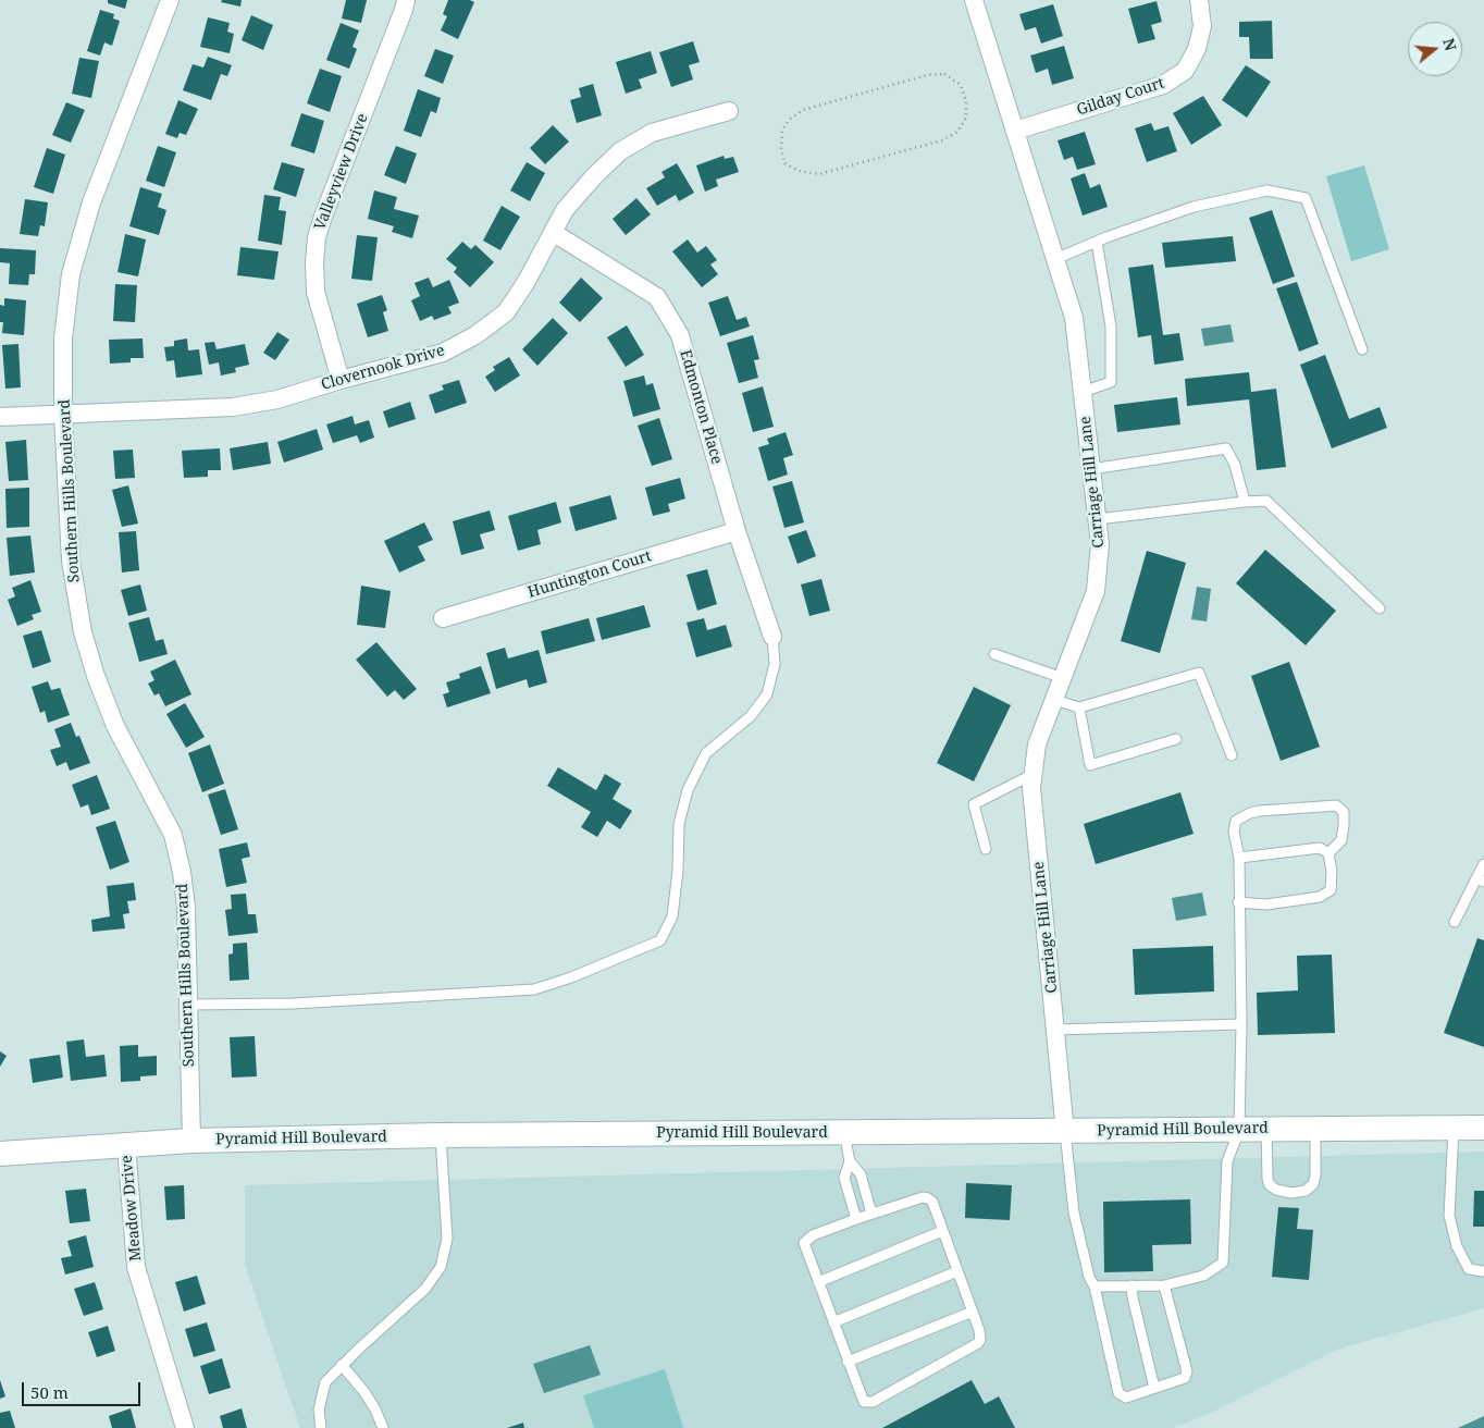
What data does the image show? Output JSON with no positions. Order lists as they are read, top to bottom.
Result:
{
  "streets": {
    "main road": ["Pyramid Hill Boulevard"],
    "street": [
      "Gilday Court",
      "Valleyview Drive",
      "Clovernook Drive",
      "Edmonton Place",
      "Carriage Hill Lane",
      "Southern Hills Boulevard",
      "Huntington Court",
      "Meadow Drive"
    ]
  },
  "crossings": [
    ["Gilday Court", "Carriage Hill Lane"],
    ["Valleyview Drive", "Clovernook Drive"],
    ["Clovernook Drive", "Edmonton Place"],
    ["Clovernook Drive", "Southern Hills Boulevard"],
    ["Edmonton Place", "Huntington Court"],
    ["Carriage Hill Lane", "Pyramid Hill Boulevard"],
    ["Southern Hills Boulevard", "Pyramid Hill Boulevard"],
    ["Pyramid Hill Boulevard", "Meadow Drive"]
  ],
  "scale_bar": "50 m",
  "north": "right"
}
